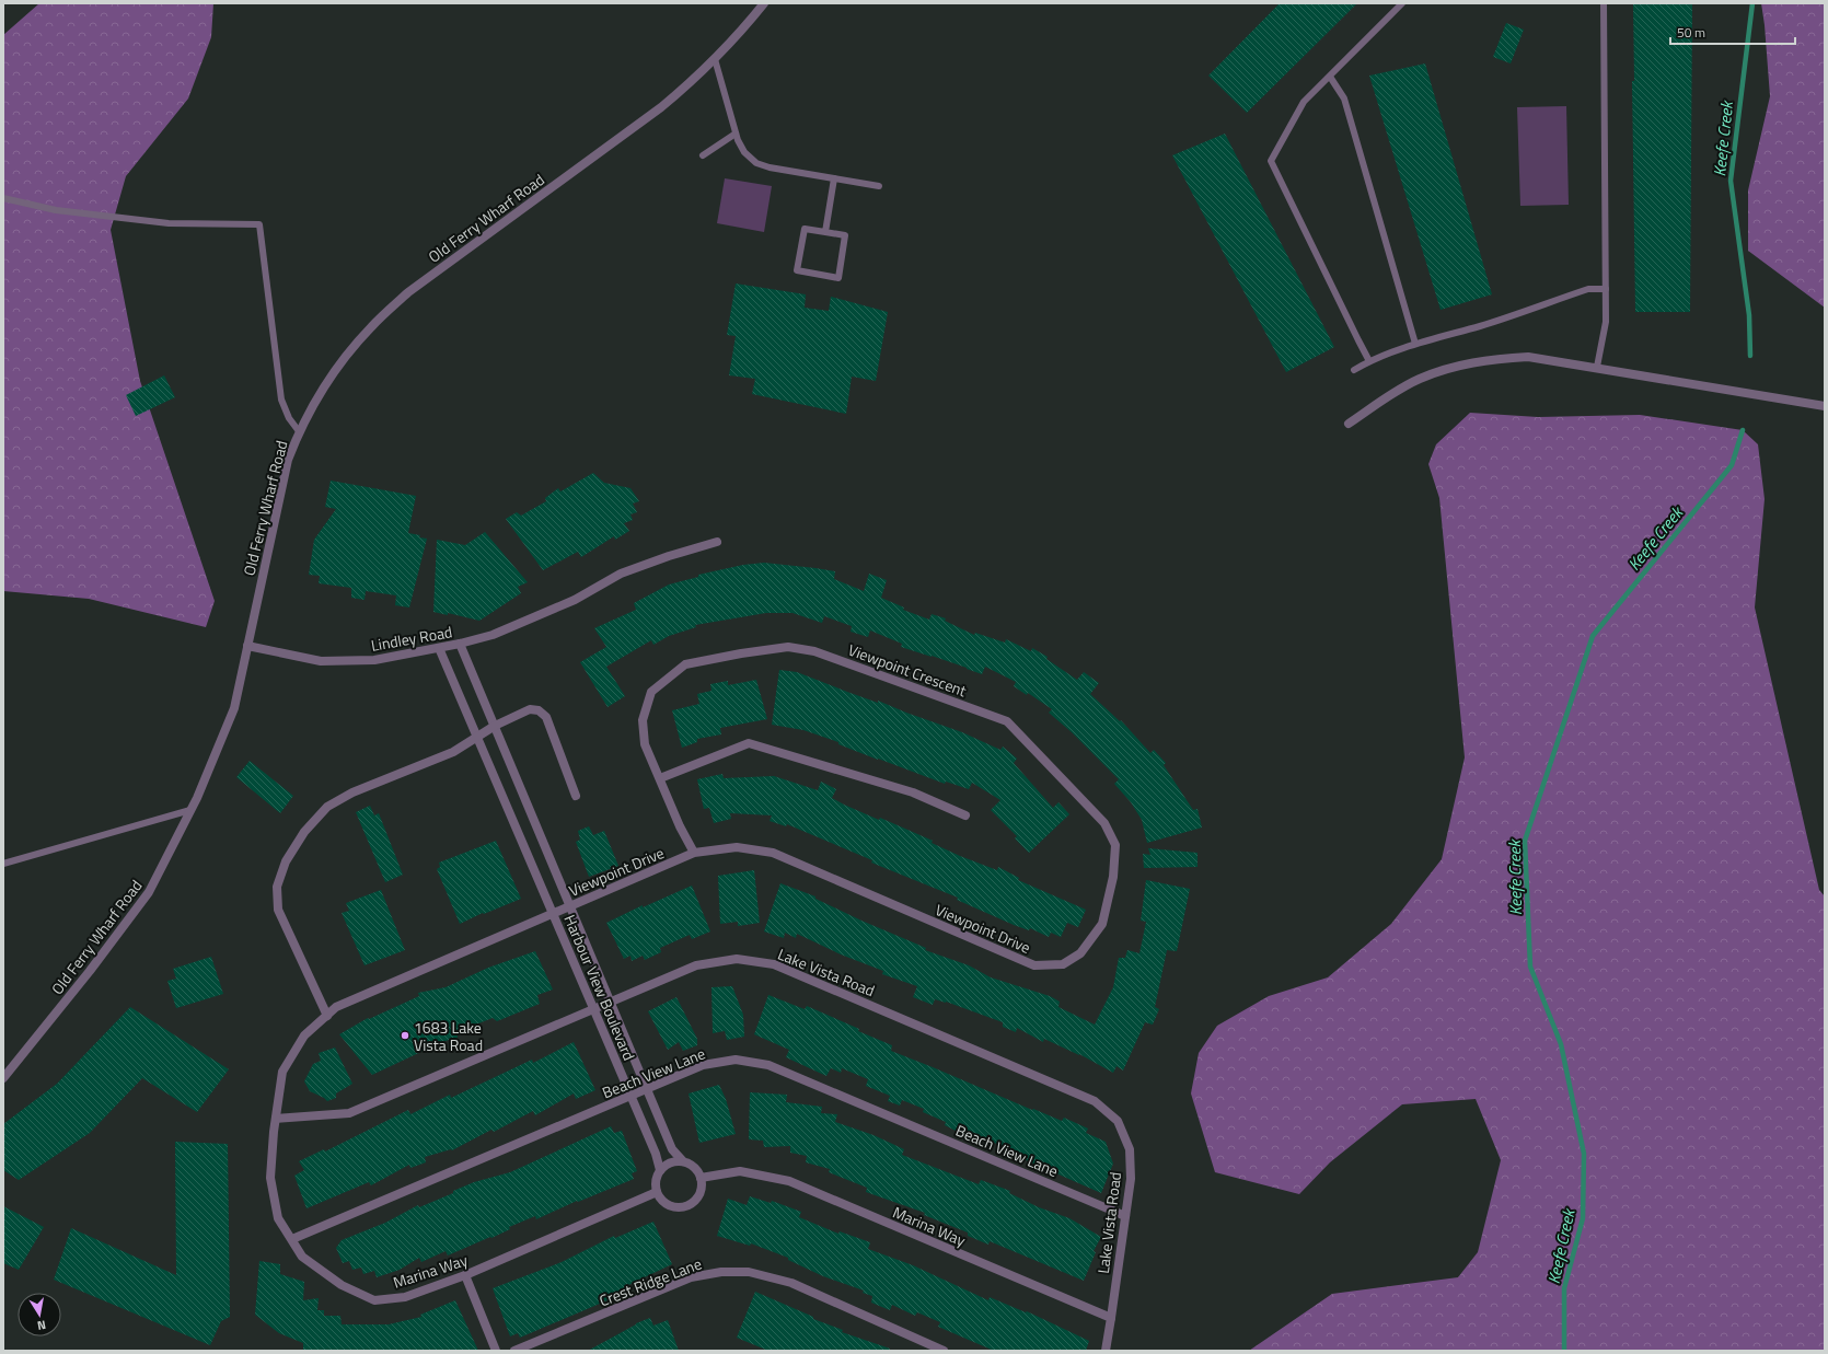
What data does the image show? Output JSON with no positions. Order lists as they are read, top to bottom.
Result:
{
  "streets": {
    "street": [
      "Old Ferry Wharf Road",
      "Lindley Road",
      "Viewpoint Crescent",
      "Viewpoint Drive",
      "Lake Vista Road",
      "Harbour View Boulevard",
      "Beach View Lane",
      "Marina Way",
      "Crest Ridge Lane"
    ]
  },
  "crossings": [
    ["Old Ferry Wharf Road", "Lindley Road"],
    ["Lindley Road", "Harbour View Boulevard"],
    ["Viewpoint Crescent", "Viewpoint Drive"],
    ["Viewpoint Drive", "Lake Vista Road"],
    ["Viewpoint Drive", "Harbour View Boulevard"],
    ["Viewpoint Drive", "Marina Way"],
    ["Lake Vista Road", "Harbour View Boulevard"],
    ["Lake Vista Road", "Beach View Lane"],
    ["Lake Vista Road", "Marina Way"],
    ["Harbour View Boulevard", "Beach View Lane"],
    ["Harbour View Boulevard", "Marina Way"],
    ["Beach View Lane", "Marina Way"]
  ],
  "water": ["Keefe Creek"],
  "places": ["1683 Lake Vista Road"],
  "scale_bar": "50 m",
  "north": "bottom"
}
